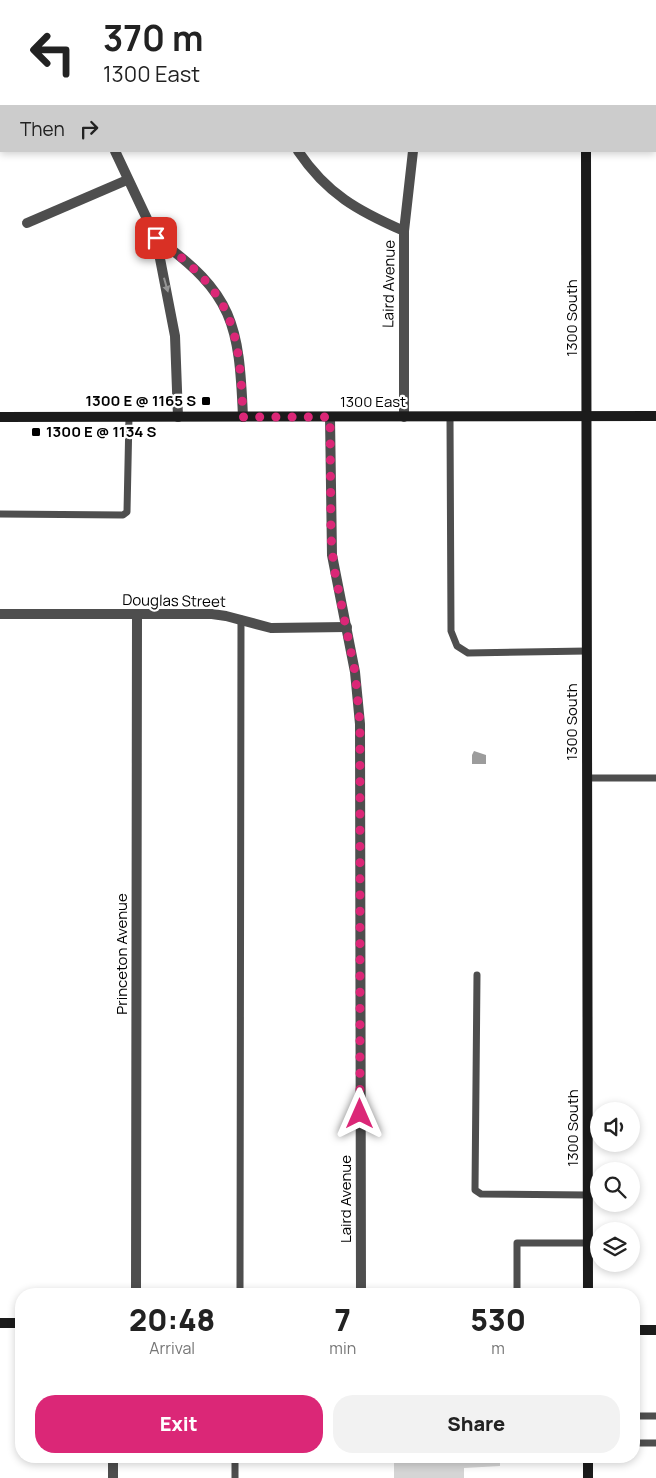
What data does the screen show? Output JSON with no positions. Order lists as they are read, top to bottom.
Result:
{
  "streets": {
    "street": [
      "Laird Avenue",
      "1300 South",
      "1300 East",
      "Douglas Street",
      "Princeton Avenue"
    ]
  },
  "crossings": [
    ["Laird Avenue", "1300 East"],
    ["Laird Avenue", "Douglas Street"],
    ["1300 South", "1300 East"],
    ["Douglas Street", "Princeton Avenue"]
  ],
  "places": {
    "transit": ["1300 E @ 1165 S", "1300 E @ 1134 S"]
  },
  "page": {
    "turn": ["370 m", "1300 East"],
    "then": "Then",
    "eta": [
      "20:48",
      "Arrival",
      "7",
      "min",
      "530",
      "m"
    ],
    "buttons": ["Exit", "Share"]
  }
}
